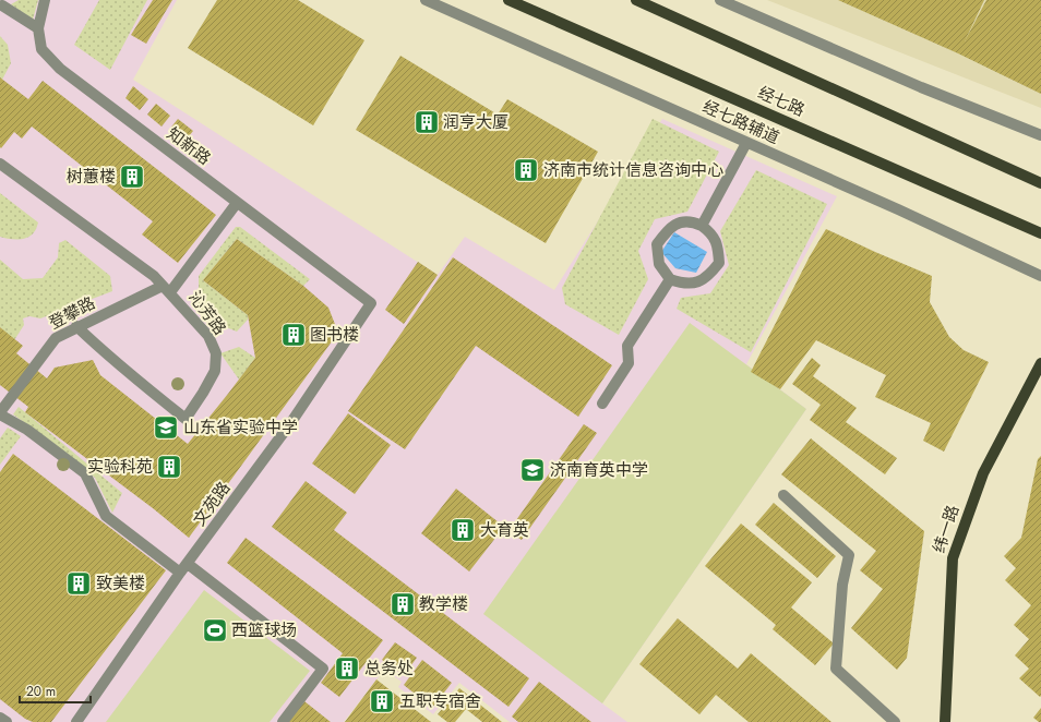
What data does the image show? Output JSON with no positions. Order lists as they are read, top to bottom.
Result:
{
  "streets": {
    "main road": ["经七路", "纬一路"],
    "street": [
      "经七路辅道",
      "知新路",
      "登攀路",
      "沁芳路",
      "文苑路"
    ]
  },
  "crossings": [
    ["知新路", "登攀路"],
    ["知新路", "文苑路"],
    ["登攀路", "沁芳路"]
  ],
  "places": {
    "building": [
      "润亨大厦",
      "济南市统计信息咨询中心",
      "树蕙楼",
      "图书楼",
      "实验科苑",
      "大育英",
      "致美楼",
      "教学楼",
      "总务处",
      "五职专宿舍"
    ],
    "school or university": ["山东省实验中学", "济南育英中学"],
    "sports": ["西篮球场"]
  },
  "scale_bar": "20 m"
}
